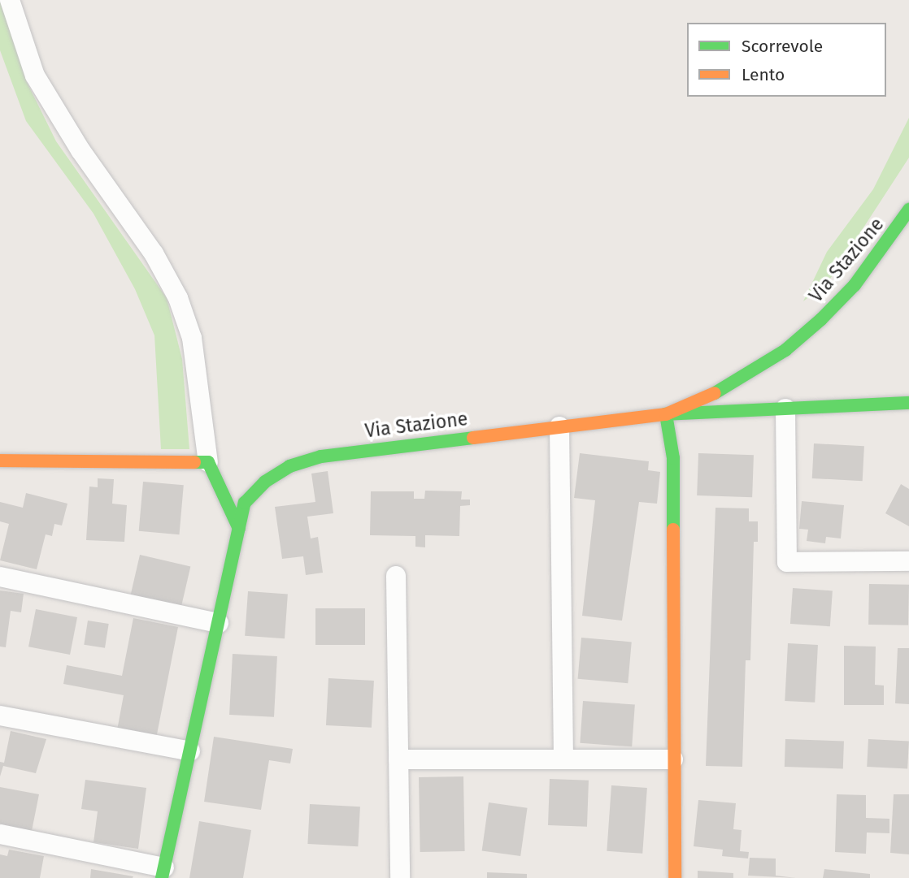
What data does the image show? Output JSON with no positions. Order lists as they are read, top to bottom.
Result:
{
  "streets": {
    "street": ["Via Stazione"]
  },
  "legend": ["Scorrevole", "Lento"]
}
